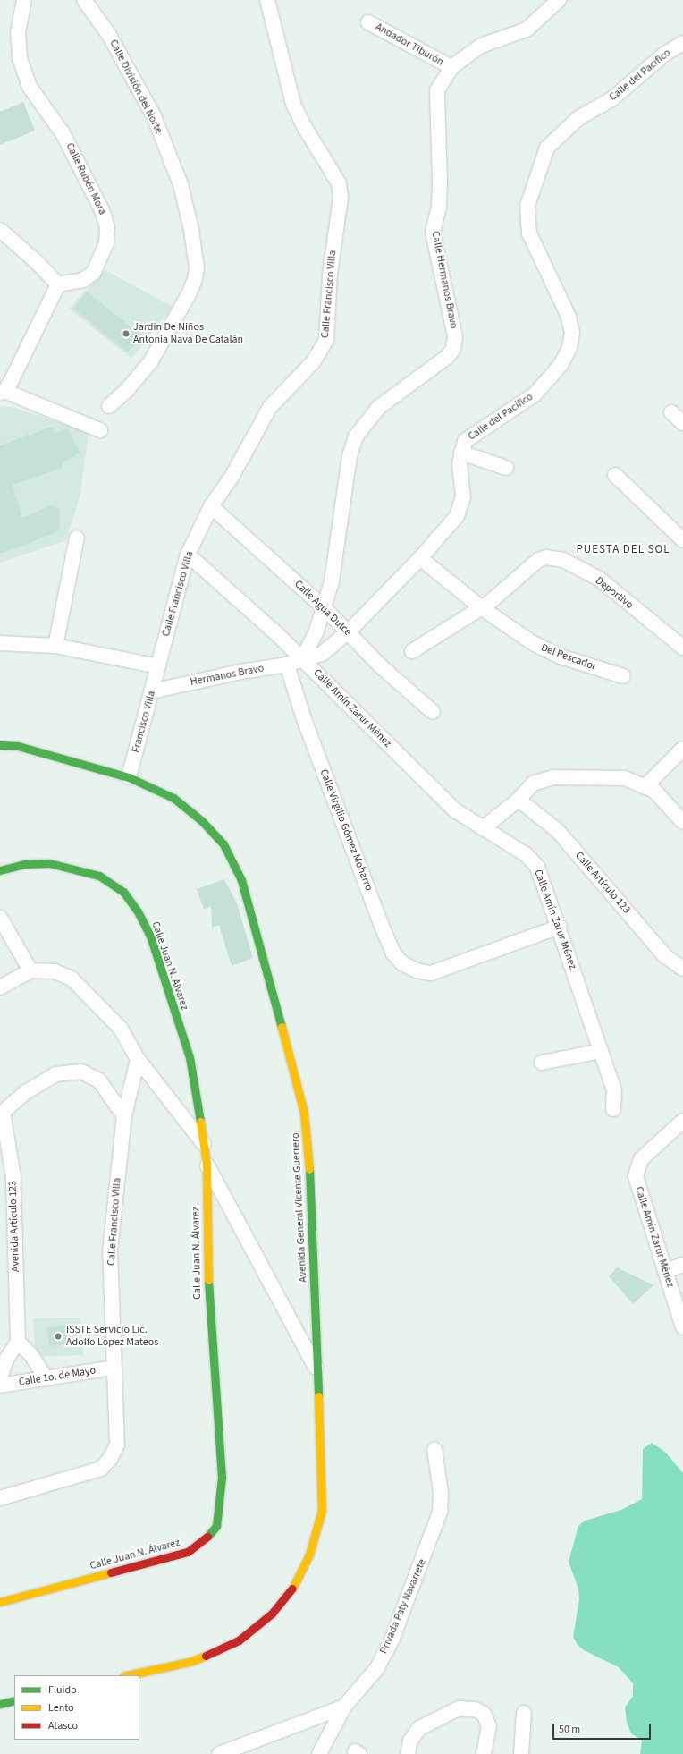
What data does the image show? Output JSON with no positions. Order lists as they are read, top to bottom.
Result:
{
  "streets": {
    "street": [
      "Andador Tiburón",
      "Calle del Pacífico",
      "Calle División del Norte",
      "Calle Rubén Mora",
      "Calle Hermanos Bravo",
      "Calle Francisco Villa",
      "Deportivo",
      "Calle Agua Dulce",
      "Del Pescador",
      "Hermanos Bravo",
      "Calle Amín Zarur Ménez",
      "Francisco Villa",
      "Calle Virgilio Gómez Moharro",
      "Calle Artículo 123",
      "Calle Juan N. Álvarez",
      "Avenida General Vicente Guerrero",
      "Avenida Artículo 123",
      "Calle 1o. de Mayo",
      "Privada Paty Navarrete"
    ]
  },
  "crossings": [
    ["Andador Tiburón", "Calle Hermanos Bravo"],
    ["Calle del Pacífico", "Calle Hermanos Bravo"],
    ["Calle del Pacífico", "Calle Agua Dulce"],
    ["Calle del Pacífico", "Hermanos Bravo"],
    ["Calle del Pacífico", "Calle Amín Zarur Ménez"],
    ["Calle Hermanos Bravo", "Calle Agua Dulce"],
    ["Calle Hermanos Bravo", "Hermanos Bravo"],
    ["Calle Hermanos Bravo", "Calle Amín Zarur Ménez"],
    ["Calle Francisco Villa", "Calle Agua Dulce"],
    ["Calle Francisco Villa", "Calle Amín Zarur Ménez"],
    ["Calle Francisco Villa", "Francisco Villa"],
    ["Calle Francisco Villa", "Calle 1o. de Mayo"],
    ["Deportivo", "Del Pescador"],
    ["Hermanos Bravo", "Calle Amín Zarur Ménez"],
    ["Hermanos Bravo", "Francisco Villa"],
    ["Hermanos Bravo", "Calle Virgilio Gómez Moharro"],
    ["Calle Amín Zarur Ménez", "Calle Virgilio Gómez Moharro"],
    ["Francisco Villa", "Avenida General Vicente Guerrero"]
  ],
  "districts": ["PUESTA DEL SOL"],
  "places": ["Jardin De Niños Antonia Nava De Catalán", "ISSTE Servicio Lic. Adolfo Lopez Mateos"],
  "legend": ["Fluido", "Lento", "Atasco"],
  "scale_bar": "50 m"
}
